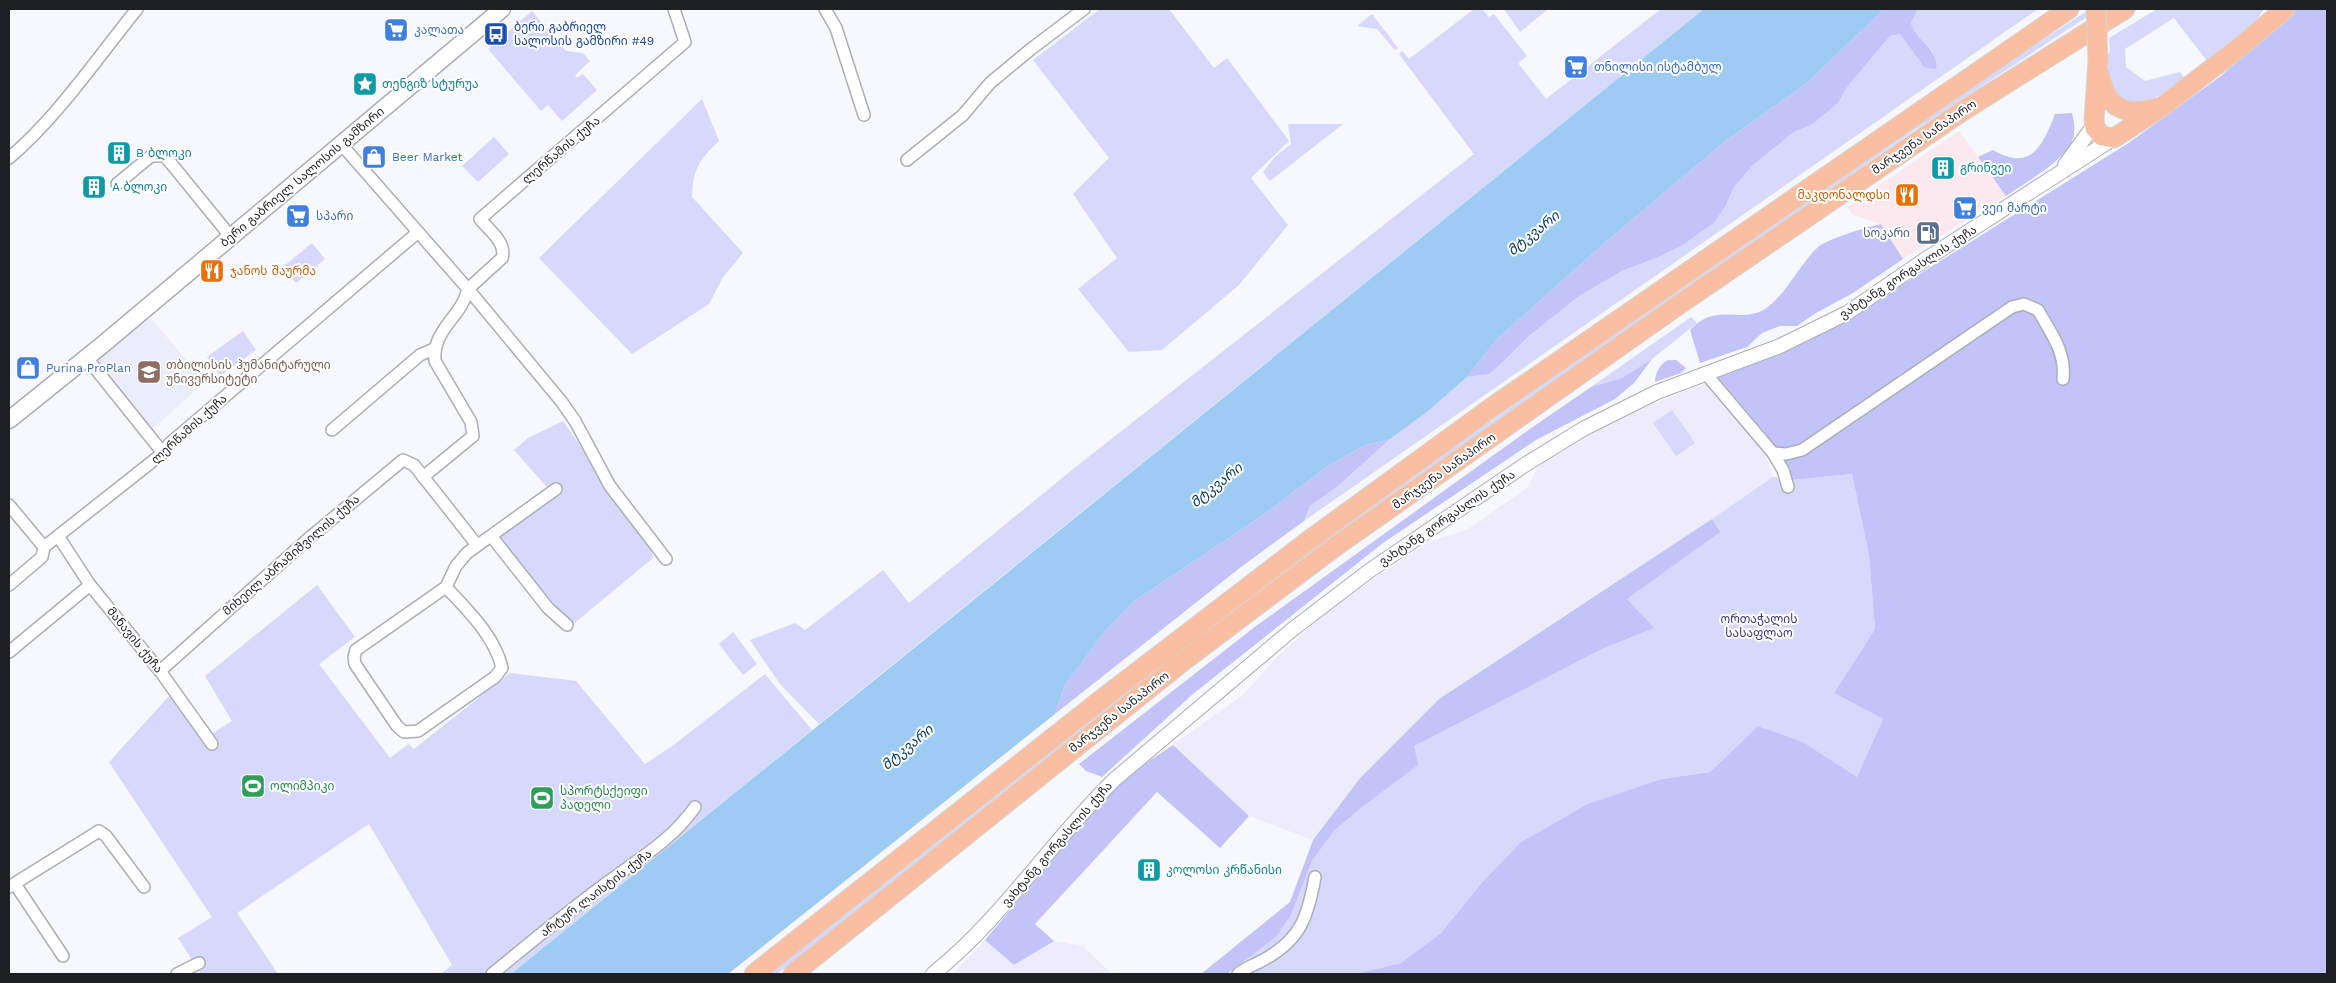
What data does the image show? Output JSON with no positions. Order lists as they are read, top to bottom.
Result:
{
  "streets": {
    "highway": ["მარჯვენა სანაპირო"],
    "main road": ["ბერი გაბრიელ სალოსის გამზირი"],
    "street": [
      "ლერწამის ქუჩა",
      "ვახტანგ გორგასლის ქუჩა",
      "მიხეილ აბრამიშვილის ქუჩა",
      "მანავის ქუჩა",
      "არტურ ლაისტის ქუჩა"
    ]
  },
  "crossings": [
    ["ლერწამის ქუჩა", "მანავის ქუჩა"],
    ["მიხეილ აბრამიშვილის ქუჩა", "მანავის ქუჩა"]
  ],
  "water": ["მტკვარი"],
  "parks": ["ორთაჭალის სასაფლაო"],
  "places": {
    "supermarket": [
      "კალათა",
      "თნილისი ისტამბულ",
      "ვეი მარტი",
      "სპარი"
    ],
    "bus stop": ["ბერი გაბრიელ სალოსის გამზირი #49"],
    "place": ["თენგიზ სტურუა"],
    "building": [
      "B ბლოკი",
      "გრინვეი",
      "A ბლოკი",
      "კოლოსი კრწანისი"
    ],
    "shop": ["Beer Market", "Purina ProPlan"],
    "restaurant": ["მაკდონალდსი", "ჯანოს შაურმა"],
    "fuel station": ["სოკარი"],
    "school or university": ["თბილისის ჰუმანიტარული უნივერსიტეტი"],
    "sports": ["ოლიმპიკი", "სპორტსქეიფი პადელი"]
  }
}
